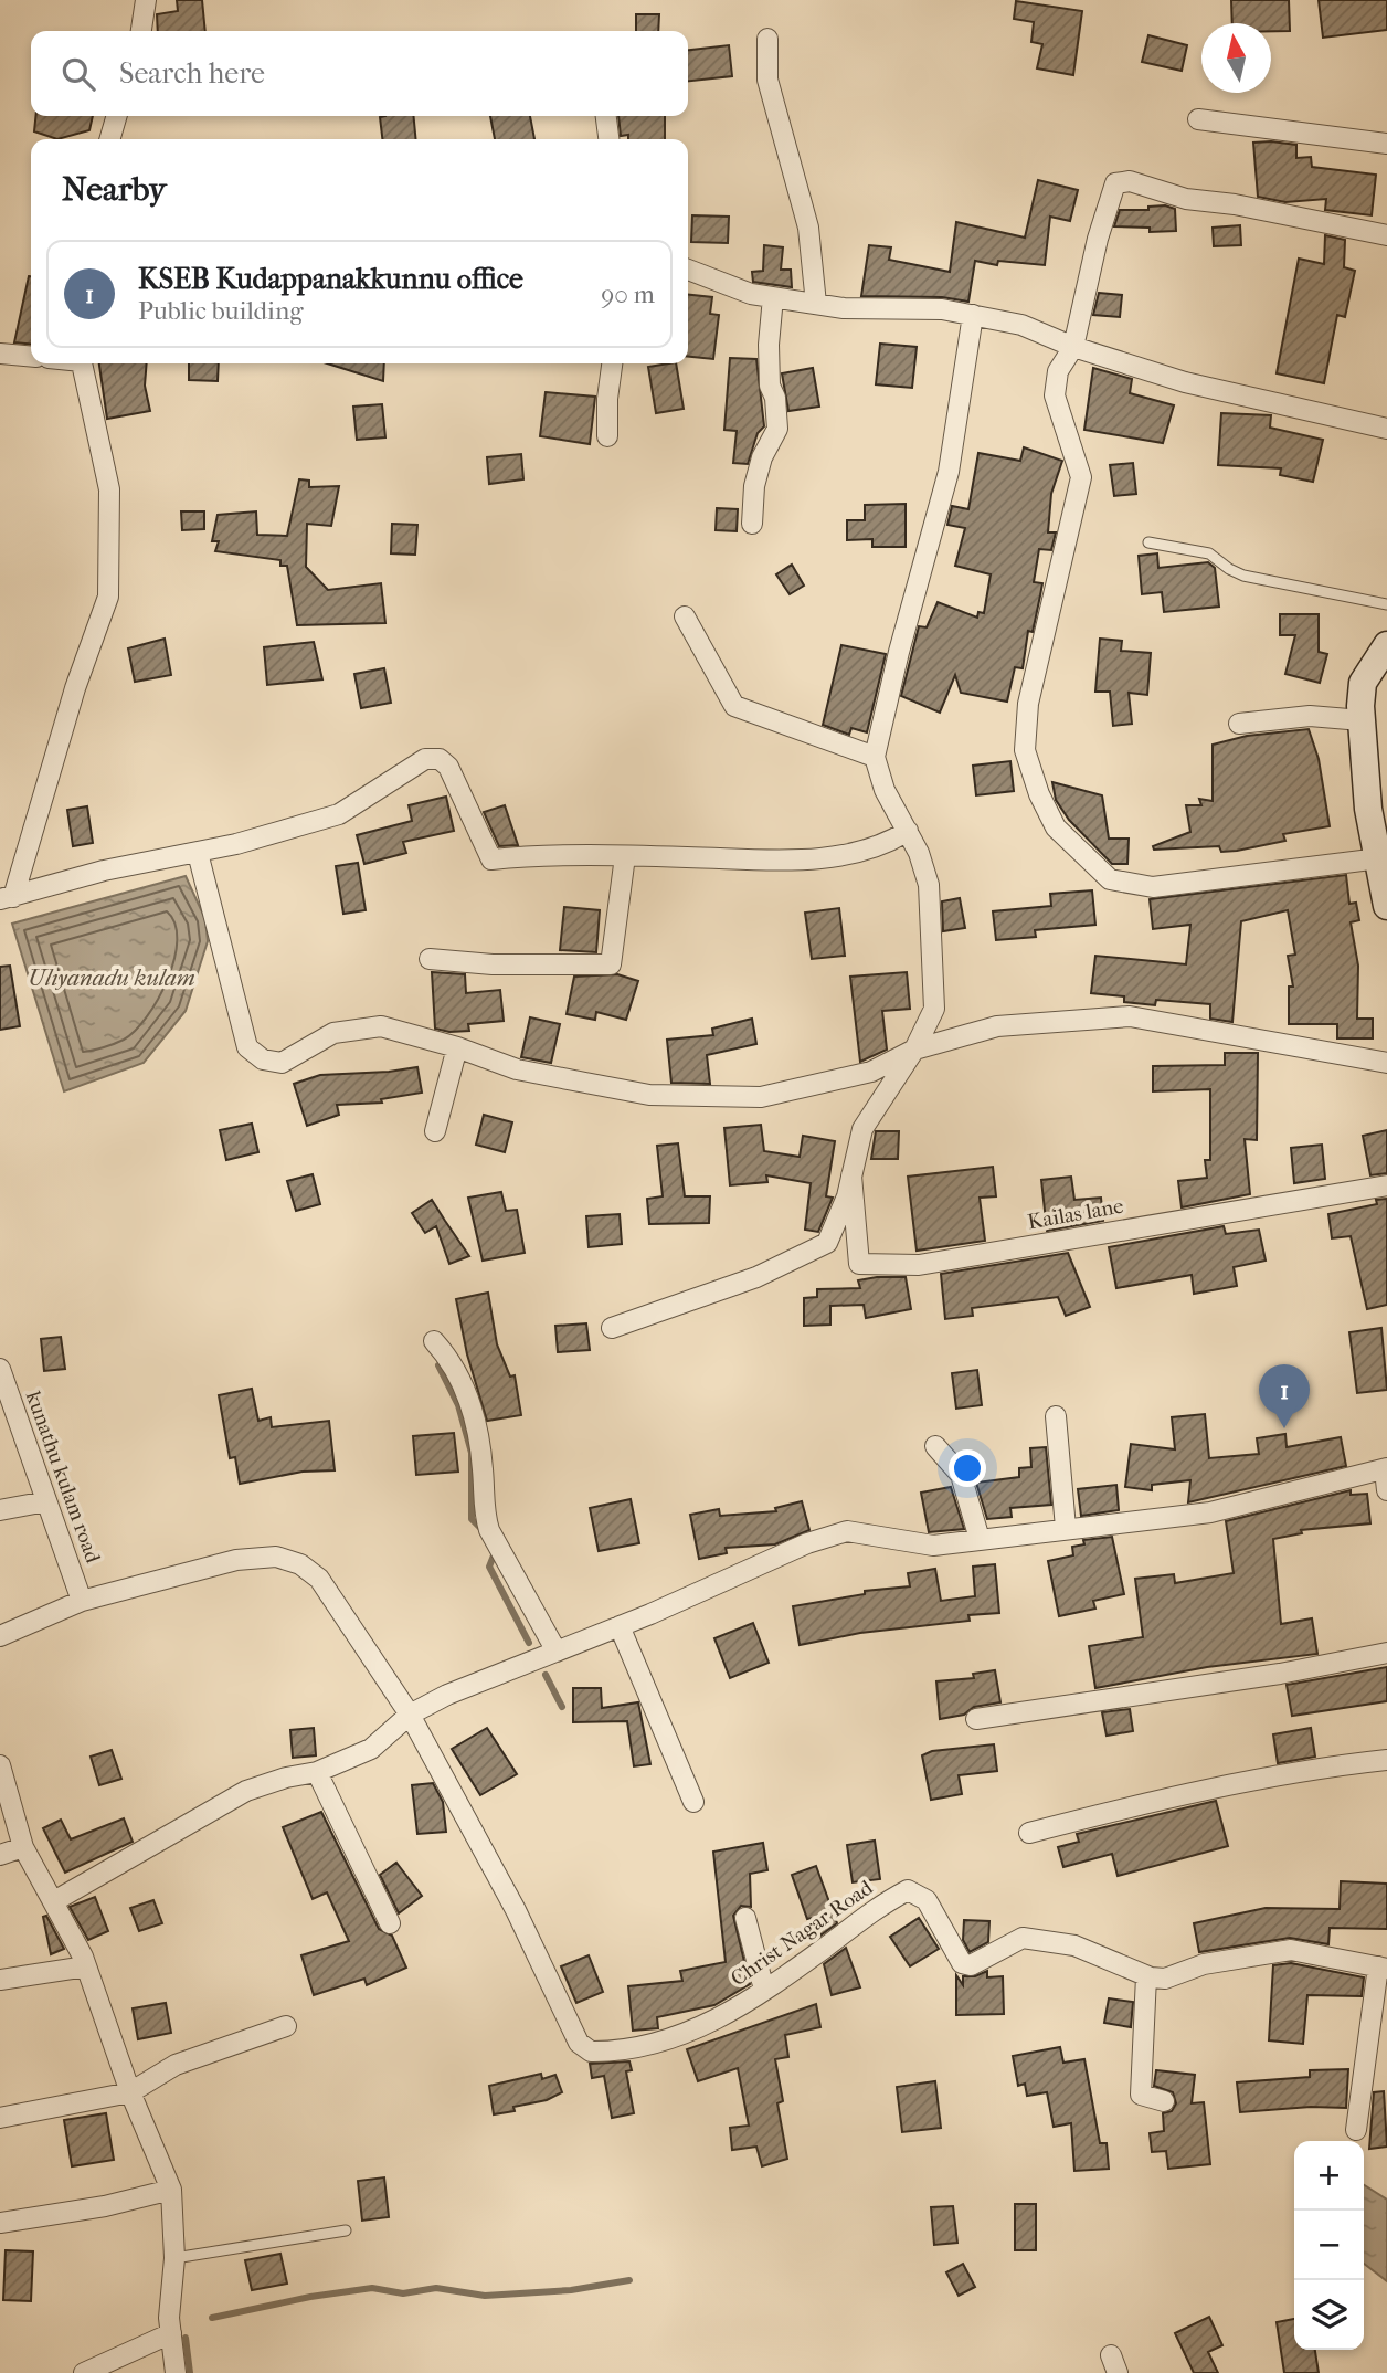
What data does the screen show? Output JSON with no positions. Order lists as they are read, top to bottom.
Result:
{
  "streets": {
    "street": ["Kailas lane", "kunathu kulam road", "Christ Nagar Road"]
  },
  "crossings": [
    ["kunathu kulam road", "Christ Nagar Road"]
  ],
  "water": ["Uliyanadu kulam"],
  "north": "top",
  "page": {
    "search": "Search here",
    "heading": "Nearby",
    "list": [
      {
        "mark": "1",
        "name": "KSEB Kudappanakkunnu office",
        "note": "Public building",
        "value": "90 m"
      }
    ],
    "pins": "1",
    "map_buttons": ["+", "−"]
  }
}
